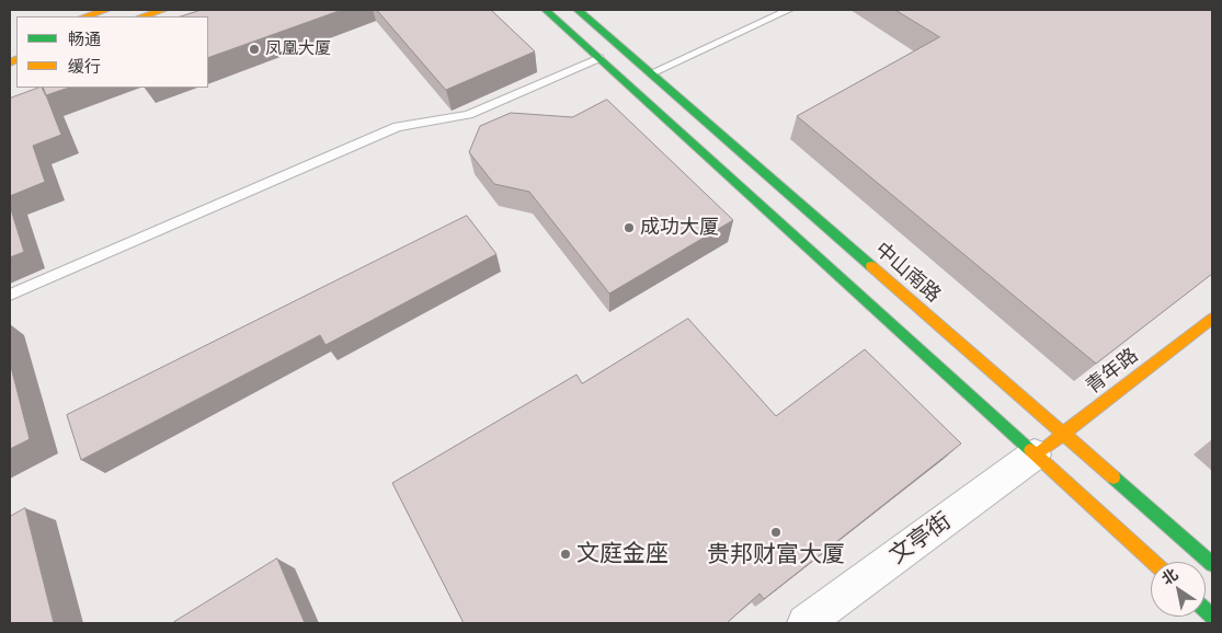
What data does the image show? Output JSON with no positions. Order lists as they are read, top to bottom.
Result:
{
  "streets": {
    "main road": ["中山南路", "青年路"],
    "street": ["文亭街"]
  },
  "crossings": [
    ["中山南路", "青年路"],
    ["青年路", "文亭街"]
  ],
  "places": [
    "凤凰大厦",
    "成功大厦",
    "贵邦财富大厦",
    "文庭金座"
  ],
  "legend": ["畅通", "缓行"],
  "north": "top left"
}
